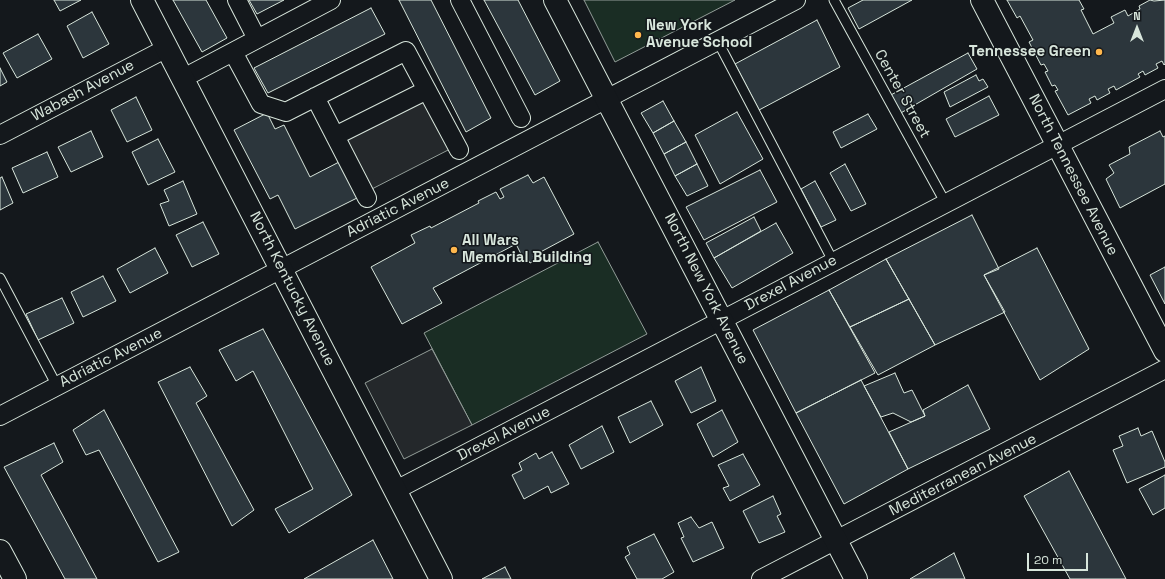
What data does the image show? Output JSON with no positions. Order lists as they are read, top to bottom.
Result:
{
  "streets": {
    "street": [
      "Wabash Avenue",
      "North Tennessee Avenue",
      "Adriatic Avenue",
      "Drexel Avenue",
      "North Kentucky Avenue",
      "North New York Avenue",
      "Mediterranean Avenue"
    ],
    "lane": ["Center Street"]
  },
  "crossings": [
    ["Wabash Avenue", "North Kentucky Avenue"],
    ["Center Street", "Drexel Avenue"],
    ["North Tennessee Avenue", "Drexel Avenue"],
    ["Adriatic Avenue", "North Kentucky Avenue"],
    ["Adriatic Avenue", "North New York Avenue"],
    ["Drexel Avenue", "North Kentucky Avenue"],
    ["Drexel Avenue", "North New York Avenue"],
    ["North New York Avenue", "Mediterranean Avenue"]
  ],
  "places": ["New York Avenue School", "Tennessee Green", "All Wars Memorial Building"],
  "scale_bar": "20 m",
  "north": "top"
}
